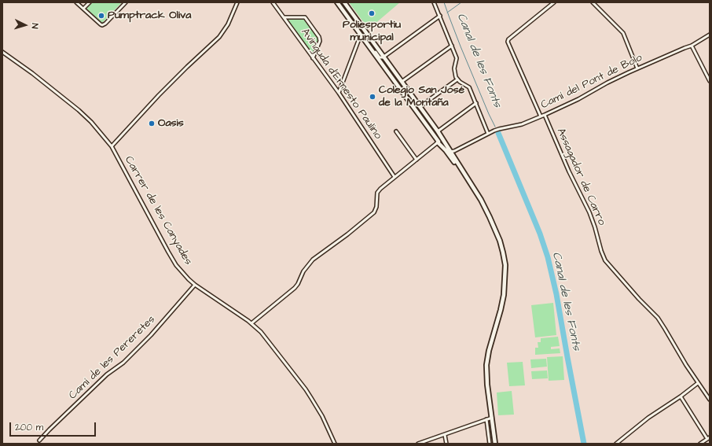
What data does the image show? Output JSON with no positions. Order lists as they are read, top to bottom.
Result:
{
  "streets": {
    "street": [
      "Camí del Pont de Bolo",
      "Avinguda d'Ernesto Paulino",
      "Assagador de Carro",
      "Carrer de les Canyades",
      "Camí de les Pereretes"
    ]
  },
  "crossings": [
    ["Camí del Pont de Bolo", "Assagador de Carro"],
    ["Carrer de les Canyades", "Camí de les Pereretes"]
  ],
  "water": ["Canal de les Fonts"],
  "places": [
    "Poliesportiu municipal",
    "Pumptrack Oliva",
    "Colegio San José de la Montaña",
    "Oasis"
  ],
  "scale_bar": "200 m",
  "north": "right"
}
